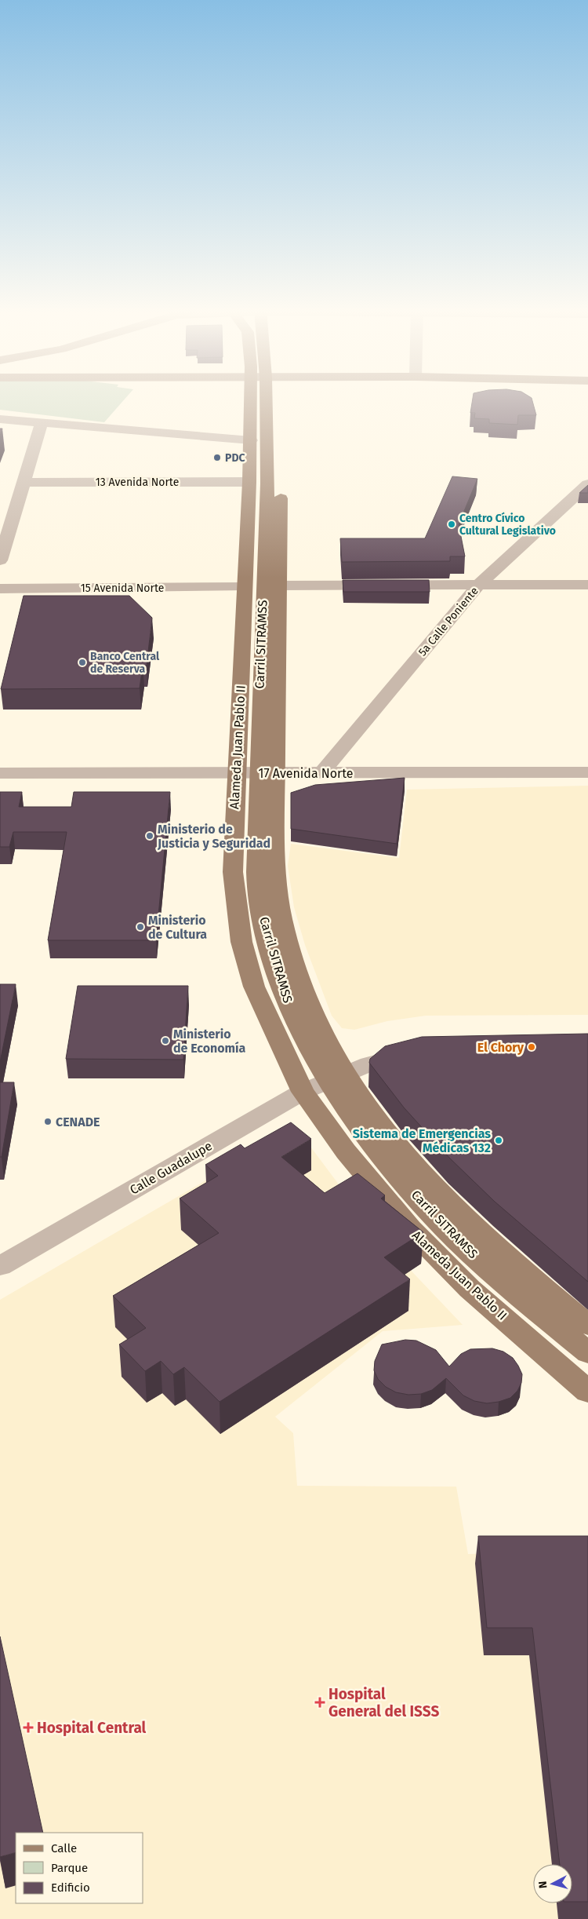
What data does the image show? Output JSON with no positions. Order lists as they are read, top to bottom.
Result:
{
  "streets": {
    "main road": ["Carril SITRAMSS", "Alameda Juan Pablo II"],
    "street": [
      "13 Avenida Norte",
      "15 Avenida Norte",
      "5a Calle Poniente",
      "17 Avenida Norte",
      "Calle Guadalupe"
    ]
  },
  "crossings": [
    ["13 Avenida Norte", "Alameda Juan Pablo II"],
    ["15 Avenida Norte", "Alameda Juan Pablo II"],
    ["5a Calle Poniente", "17 Avenida Norte"],
    ["Carril SITRAMSS", "Alameda Juan Pablo II"],
    ["Carril SITRAMSS", "17 Avenida Norte"],
    ["Carril SITRAMSS", "Calle Guadalupe"],
    ["Alameda Juan Pablo II", "17 Avenida Norte"],
    ["Alameda Juan Pablo II", "Calle Guadalupe"]
  ],
  "places": {
    "other": [
      "PDC",
      "Centro Cívico Cultural Legislativo",
      "Banco Central de Reserva",
      "Ministerio de Justicia y Seguridad",
      "Ministerio de Cultura",
      "Ministerio de Economía",
      "El Chory",
      "CENADE",
      "Sistema de Emergencias Médicas 132"
    ],
    "health": ["Hospital General del ISSS", "Hospital Central"]
  },
  "legend": ["Calle", "Parque", "Edificio"],
  "north": "left"
}
